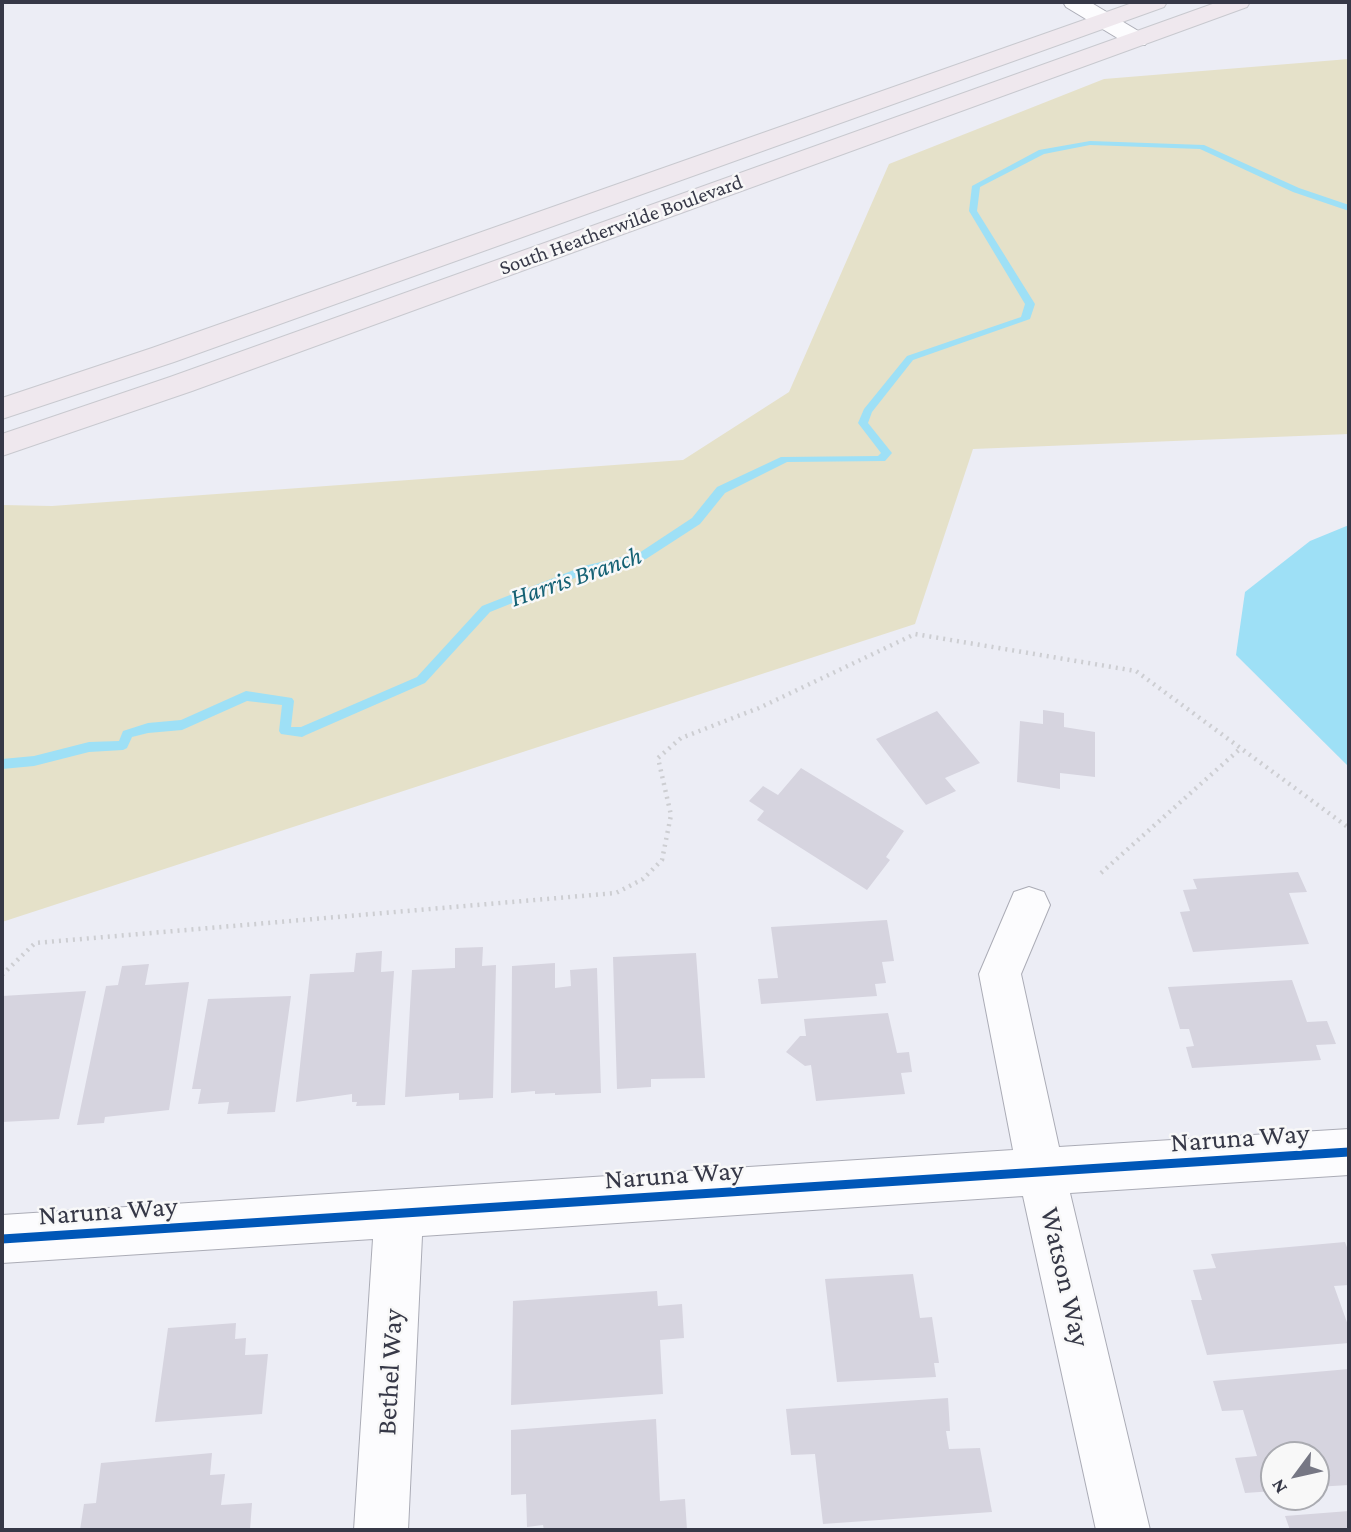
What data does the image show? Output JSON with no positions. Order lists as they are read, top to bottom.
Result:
{
  "streets": {
    "main road": ["South Heatherwilde Boulevard"],
    "street": ["Naruna Way", "Watson Way", "Bethel Way"]
  },
  "crossings": [
    ["Naruna Way", "Watson Way"],
    ["Naruna Way", "Bethel Way"]
  ],
  "water": ["Harris Branch"],
  "north": "bottom left"
}
